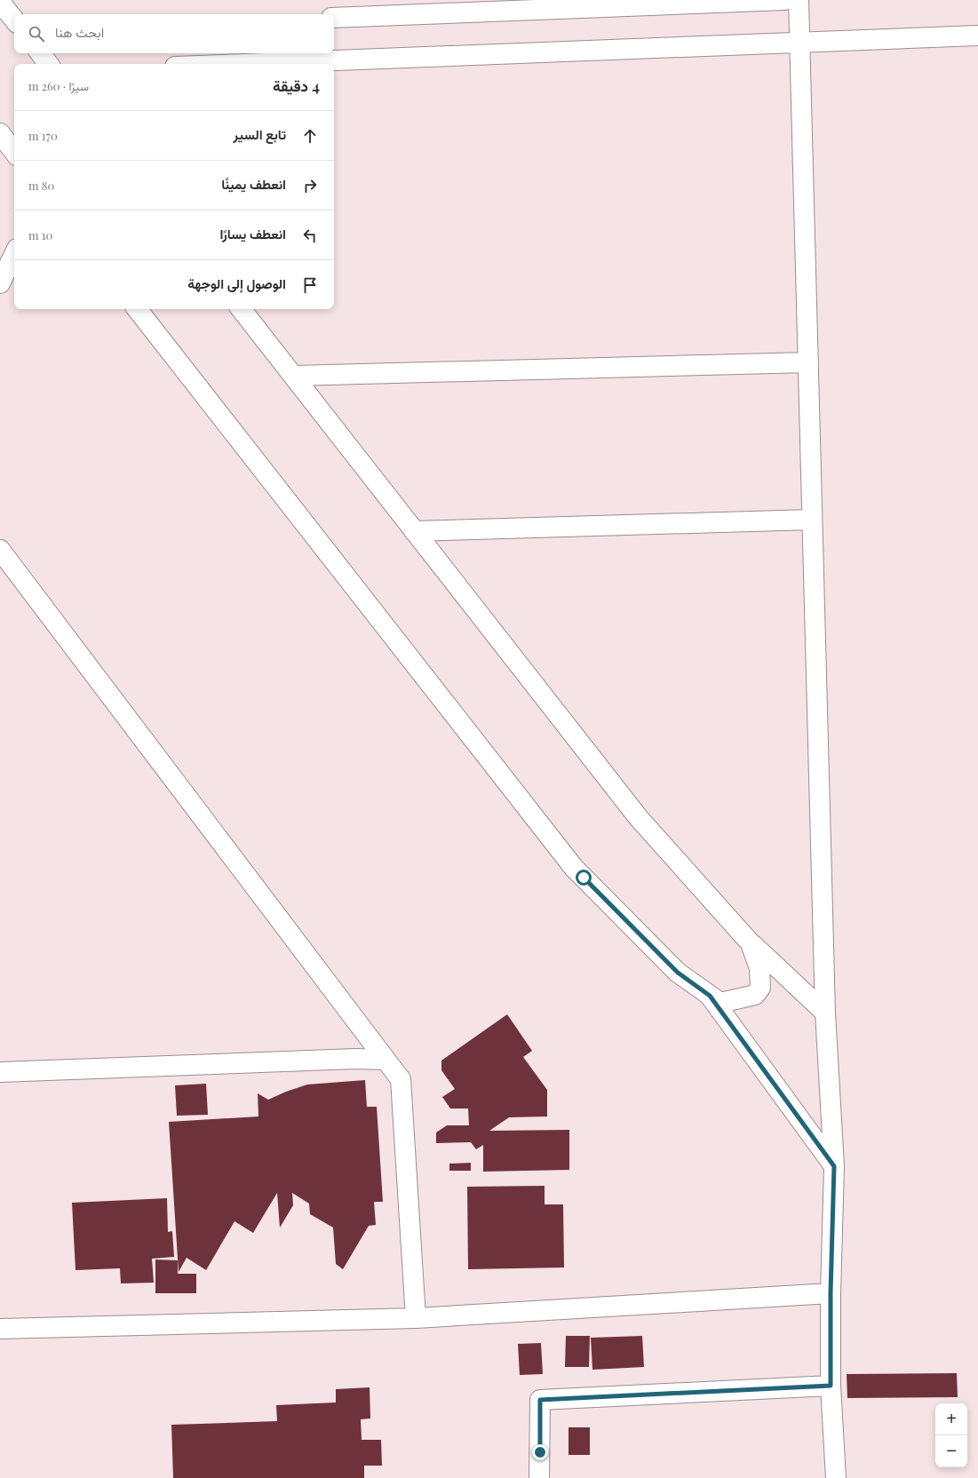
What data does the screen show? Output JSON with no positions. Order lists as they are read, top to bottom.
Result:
{
  "page": {
    "search": "ابحث هنا",
    "heading": ["4 دقيقة", "سيرًا · 260 m"],
    "list": [
      ["تابع السير", "170 m"],
      ["انعطف يمينًا", "80 m"],
      ["انعطف يسارًا", "10 m"],
      "الوصول إلى الوجهة"
    ],
    "map_buttons": ["+", "−"]
  }
}
